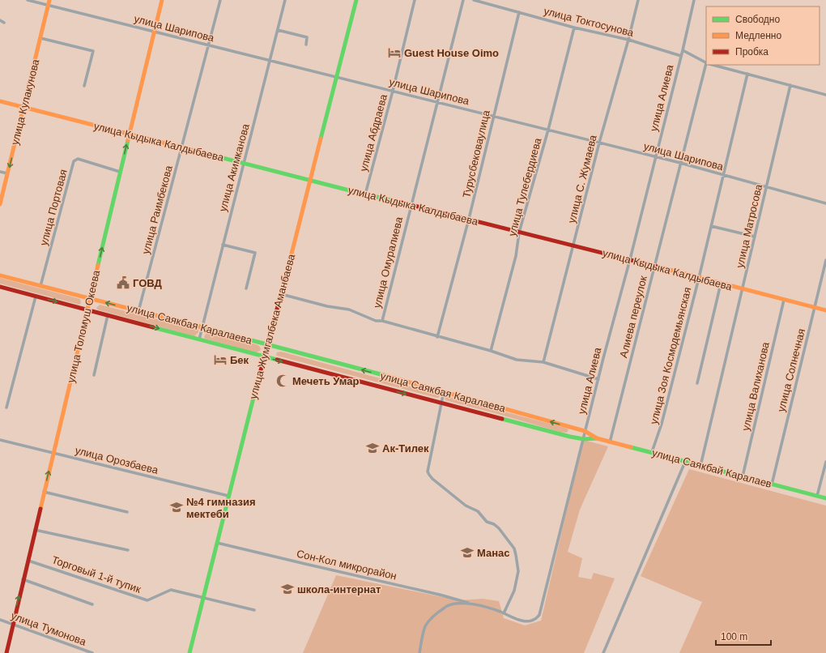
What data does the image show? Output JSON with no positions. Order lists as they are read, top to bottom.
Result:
{
  "streets": {
    "street": [
      "улица Токтосунова",
      "улица Шарипова",
      "улица Алиева",
      "улица Кулакунова",
      "улица Абдраева",
      "улица Кыдыка Калдыбаева",
      "Турусбековаулица",
      "улица Акимканова",
      "улица С. Жумаева",
      "улица Тулебердиева",
      "улица Портовая",
      "улица Раимбекова",
      "улица Матросова",
      "улица Омуралиева",
      "Алиева переулок",
      "улица Саякбая Каралаева",
      "улица Толомуш Океева",
      "улица Жумгалбека Аманбаева",
      "улица Зоя Космодемьянская",
      "улица Солнечная",
      "улица Валиханова",
      "улица Орозбаева",
      "улица Саякбай Каралаев",
      "Сон-Кол микрорайон",
      "Торговый 1-й тупик",
      "улица Тумонова"
    ]
  },
  "crossings": [
    ["улица Токтосунова", "улица Алиева"],
    ["улица Токтосунова", "Турусбековаулица"],
    ["улица Токтосунова", "улица С. Жумаева"],
    ["улица Токтосунова", "улица Тулебердиева"],
    ["улица Шарипова", "улица Алиева"],
    ["улица Шарипова", "улица Кулакунова"],
    ["улица Шарипова", "улица Абдраева"],
    ["улица Шарипова", "Турусбековаулица"],
    ["улица Шарипова", "улица Акимканова"],
    ["улица Шарипова", "улица С. Жумаева"],
    ["улица Шарипова", "улица Тулебердиева"],
    ["улица Шарипова", "улица Раимбекова"],
    ["улица Шарипова", "улица Матросова"],
    ["улица Шарипова", "улица Омуралиева"],
    ["улица Шарипова", "Алиева переулок"],
    ["улица Шарипова", "улица Толомуш Океева"],
    ["улица Шарипова", "улица Жумгалбека Аманбаева"],
    ["улица Шарипова", "улица Зоя Космодемьянская"],
    ["улица Алиева", "улица Кыдыка Калдыбаева"],
    ["улица Алиева", "улица Саякбая Каралаева"],
    ["улица Алиева", "улица Саякбай Каралаев"],
    ["улица Алиева", "Сон-Кол микрорайон"],
    ["улица Кулакунова", "улица Кыдыка Калдыбаева"],
    ["улица Абдраева", "улица Кыдыка Калдыбаева"],
    ["улица Кыдыка Калдыбаева", "Турусбековаулица"],
    ["улица Кыдыка Калдыбаева", "улица Акимканова"],
    ["улица Кыдыка Калдыбаева", "улица С. Жумаева"],
    ["улица Кыдыка Калдыбаева", "улица Тулебердиева"],
    ["улица Кыдыка Калдыбаева", "улица Раимбекова"],
    ["улица Кыдыка Калдыбаева", "улица Матросова"],
    ["улица Кыдыка Калдыбаева", "улица Омуралиева"],
    ["улица Кыдыка Калдыбаева", "Алиева переулок"],
    ["улица Кыдыка Калдыбаева", "улица Толомуш Океева"],
    ["улица Кыдыка Калдыбаева", "улица Жумгалбека Аманбаева"],
    ["улица Кыдыка Калдыбаева", "улица Зоя Космодемьянская"],
    ["улица Кыдыка Калдыбаева", "улица Солнечная"],
    ["улица Кыдыка Калдыбаева", "улица Валиханова"],
    ["улица Акимканова", "улица Саякбая Каралаева"],
    ["улица Портовая", "улица Саякбая Каралаева"],
    ["улица Портовая", "улица Толомуш Океева"],
    ["улица Раимбекова", "улица Саякбая Каралаева"],
    ["улица Матросова", "улица Саякбай Каралаев"],
    ["Алиева переулок", "улица Саякбай Каралаев"],
    ["улица Саякбая Каралаева", "улица Толомуш Океева"],
    ["улица Саякбая Каралаева", "улица Жумгалбека Аманбаева"],
    ["улица Саякбая Каралаева", "улица Саякбай Каралаев"],
    ["улица Толомуш Океева", "улица Орозбаева"],
    ["улица Толомуш Океева", "Торговый 1-й тупик"],
    ["улица Толомуш Океева", "улица Тумонова"],
    ["улица Жумгалбека Аманбаева", "улица Орозбаева"],
    ["улица Жумгалбека Аманбаева", "Сон-Кол микрорайон"],
    ["улица Жумгалбека Аманбаева", "Торговый 1-й тупик"],
    ["улица Зоя Космодемьянская", "улица Саякбай Каралаев"],
    ["улица Солнечная", "улица Саякбай Каралаев"],
    ["улица Валиханова", "улица Саякбай Каралаев"]
  ],
  "one_way": ["улица Толомуш Океева"],
  "places": {
    "hotel": ["Guest House Oimo", "Бек"],
    "public building": ["ГОВД"],
    "mosque": ["Мечеть Умар"],
    "school or university": [
      "Ак-Тилек",
      "№4 гимназия мектеби",
      "Манас",
      "школа-интернат"
    ]
  },
  "legend": ["Свободно", "Медленно", "Пробка"],
  "scale_bar": "100 m"
}
